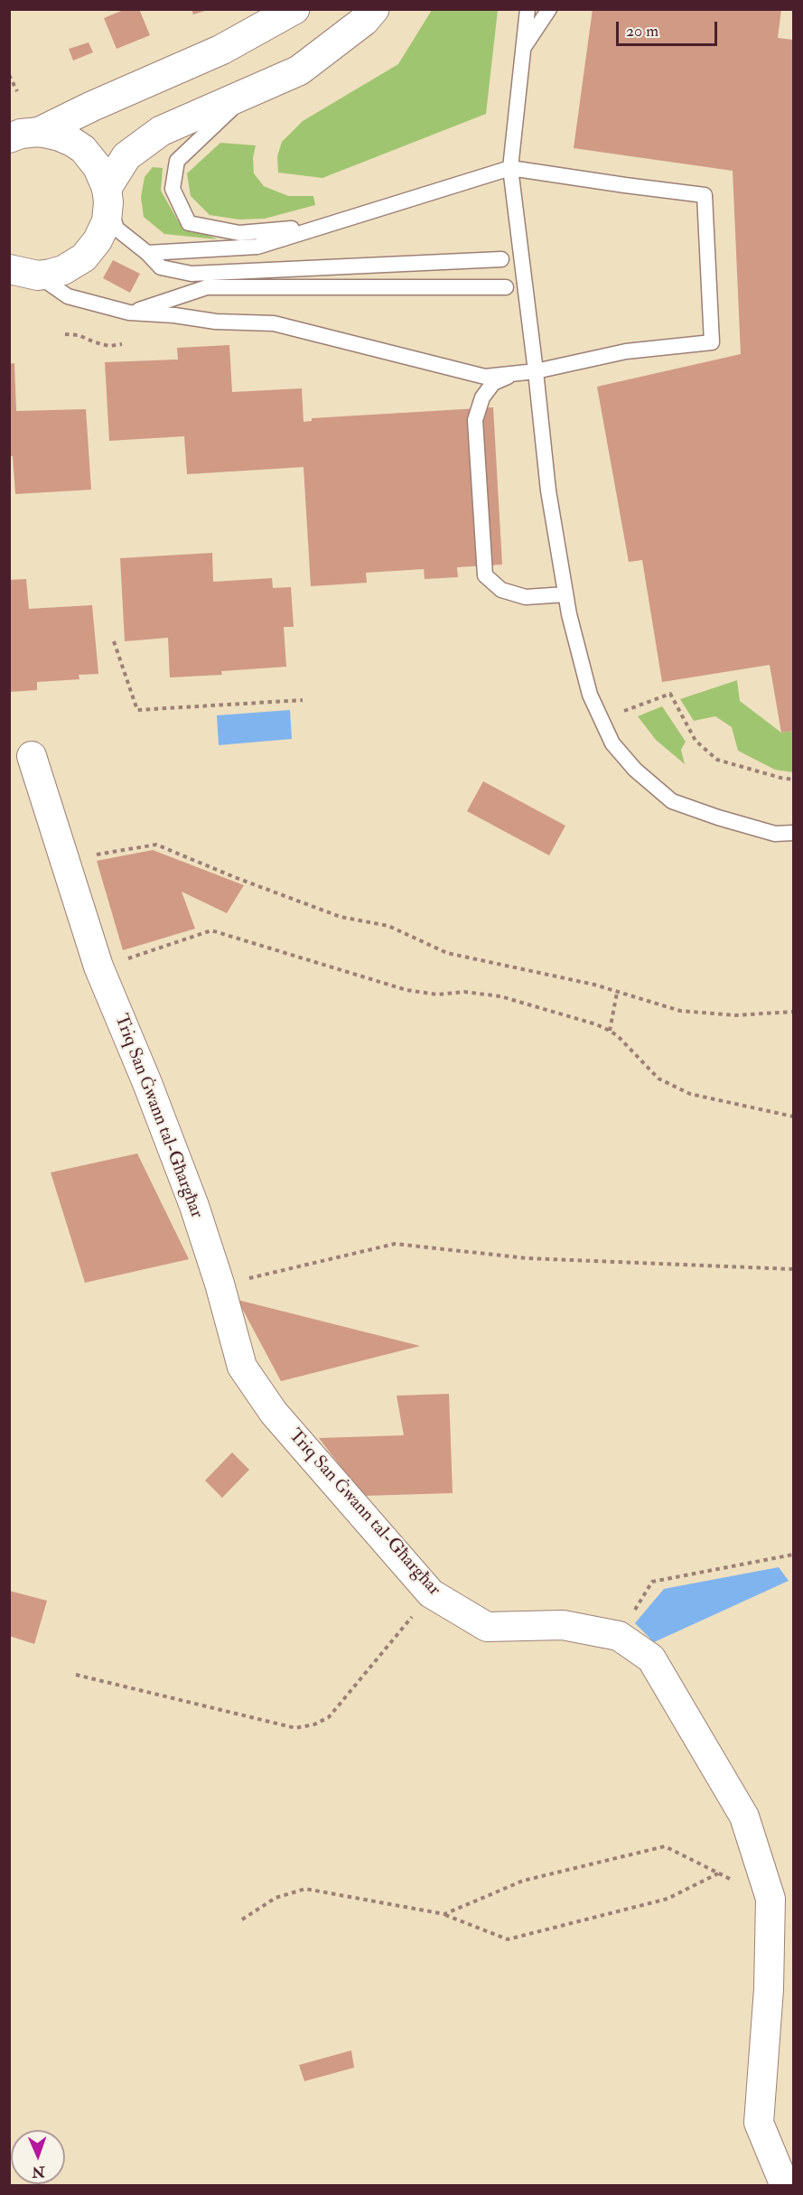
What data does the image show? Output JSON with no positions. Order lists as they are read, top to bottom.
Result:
{
  "streets": {
    "street": ["Triq San Ġwann tal-Għargħar"]
  },
  "scale_bar": "20 m",
  "north": "bottom"
}
